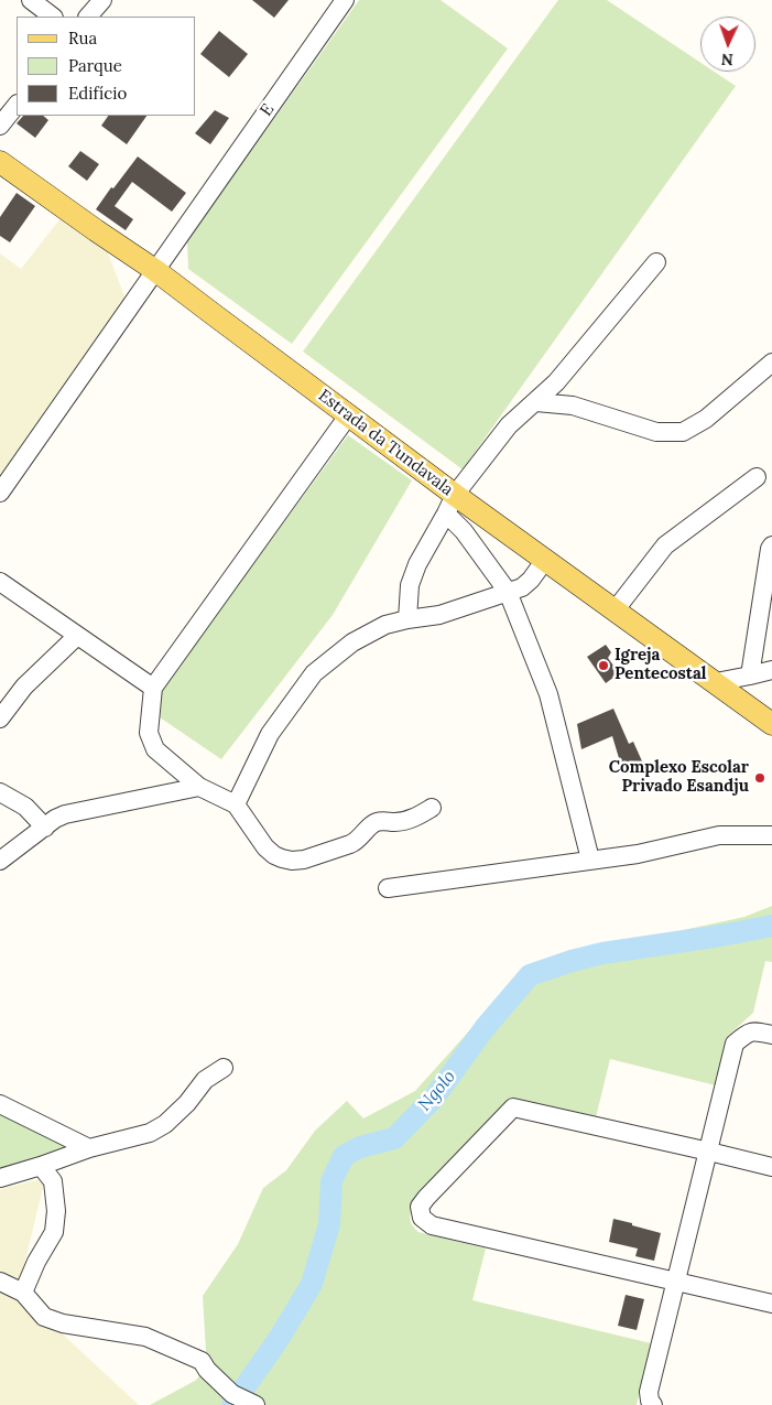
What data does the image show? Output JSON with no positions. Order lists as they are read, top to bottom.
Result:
{
  "streets": {
    "main road": ["Estrada da Tundavala"],
    "street": ["E"]
  },
  "crossings": [
    ["E", "Estrada da Tundavala"]
  ],
  "water": ["Ngolo"],
  "places": ["Igreja Pentecostal", "Complexo Escolar Privado Esandju"],
  "legend": ["Rua", "Parque", "Edifício"],
  "north": "bottom"
}
